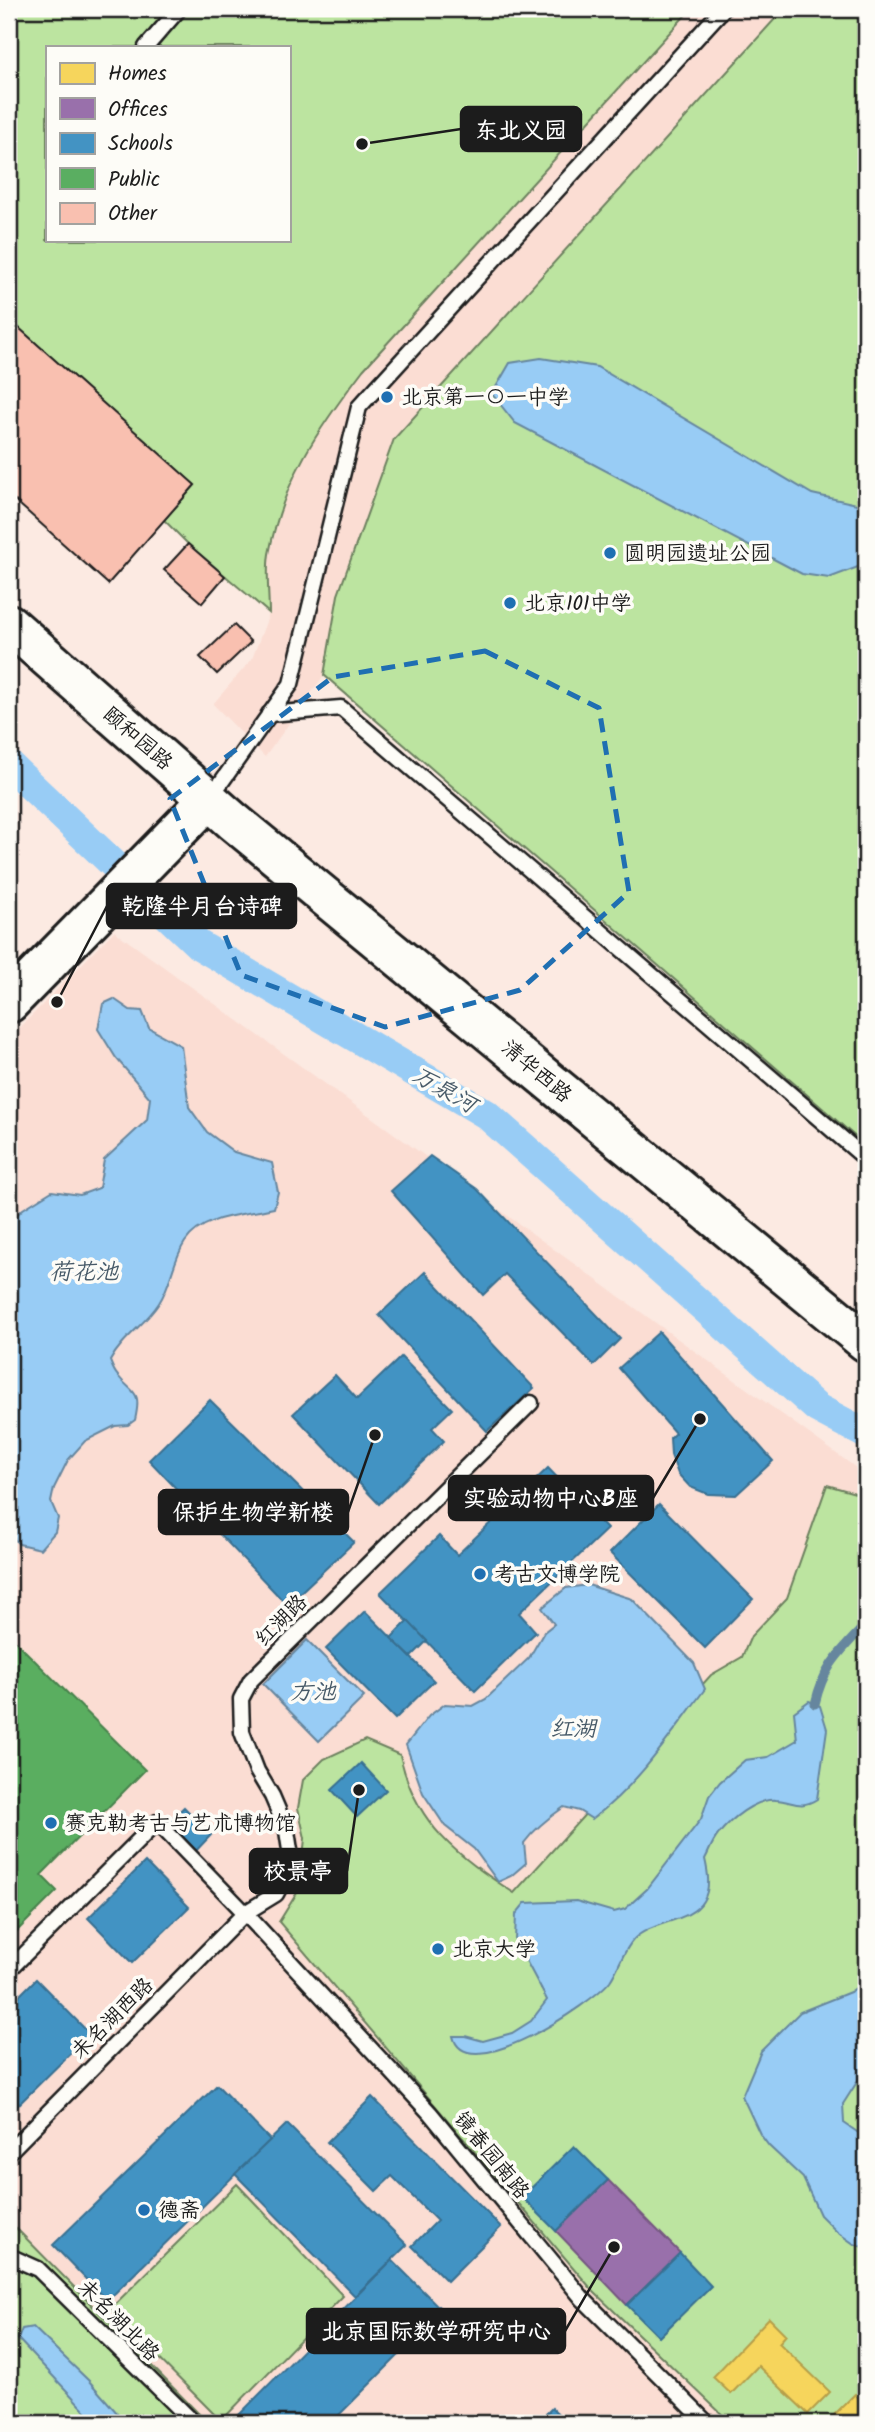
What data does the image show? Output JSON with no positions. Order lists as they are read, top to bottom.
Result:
{
  "streets": {
    "main road": ["颐和园路", "清华西路"],
    "lane": [
      "红湖路",
      "未名湖西路",
      "镜春园南路",
      "未名湖北路"
    ]
  },
  "crossings": [
    ["颐和园路", "清华西路"],
    ["红湖路", "未名湖西路"],
    ["红湖路", "镜春园南路"],
    ["未名湖西路", "镜春园南路"]
  ],
  "water": [
    "万泉河",
    "荷花池",
    "方池",
    "红湖"
  ],
  "places": [
    "东北义园",
    "北京第一〇一中学",
    "圆明园遗址公园",
    "北京101中学",
    "乾隆半月台诗碑",
    "实验动物中心B座",
    "保护生物学新楼",
    "考古文博学院",
    "校景亭",
    "赛克勒考古与艺术博物馆",
    "北京大学",
    "德斋",
    "北京国际数学研究中心"
  ],
  "legend": [
    "Homes",
    "Offices",
    "Schools",
    "Public",
    "Other"
  ]
}
